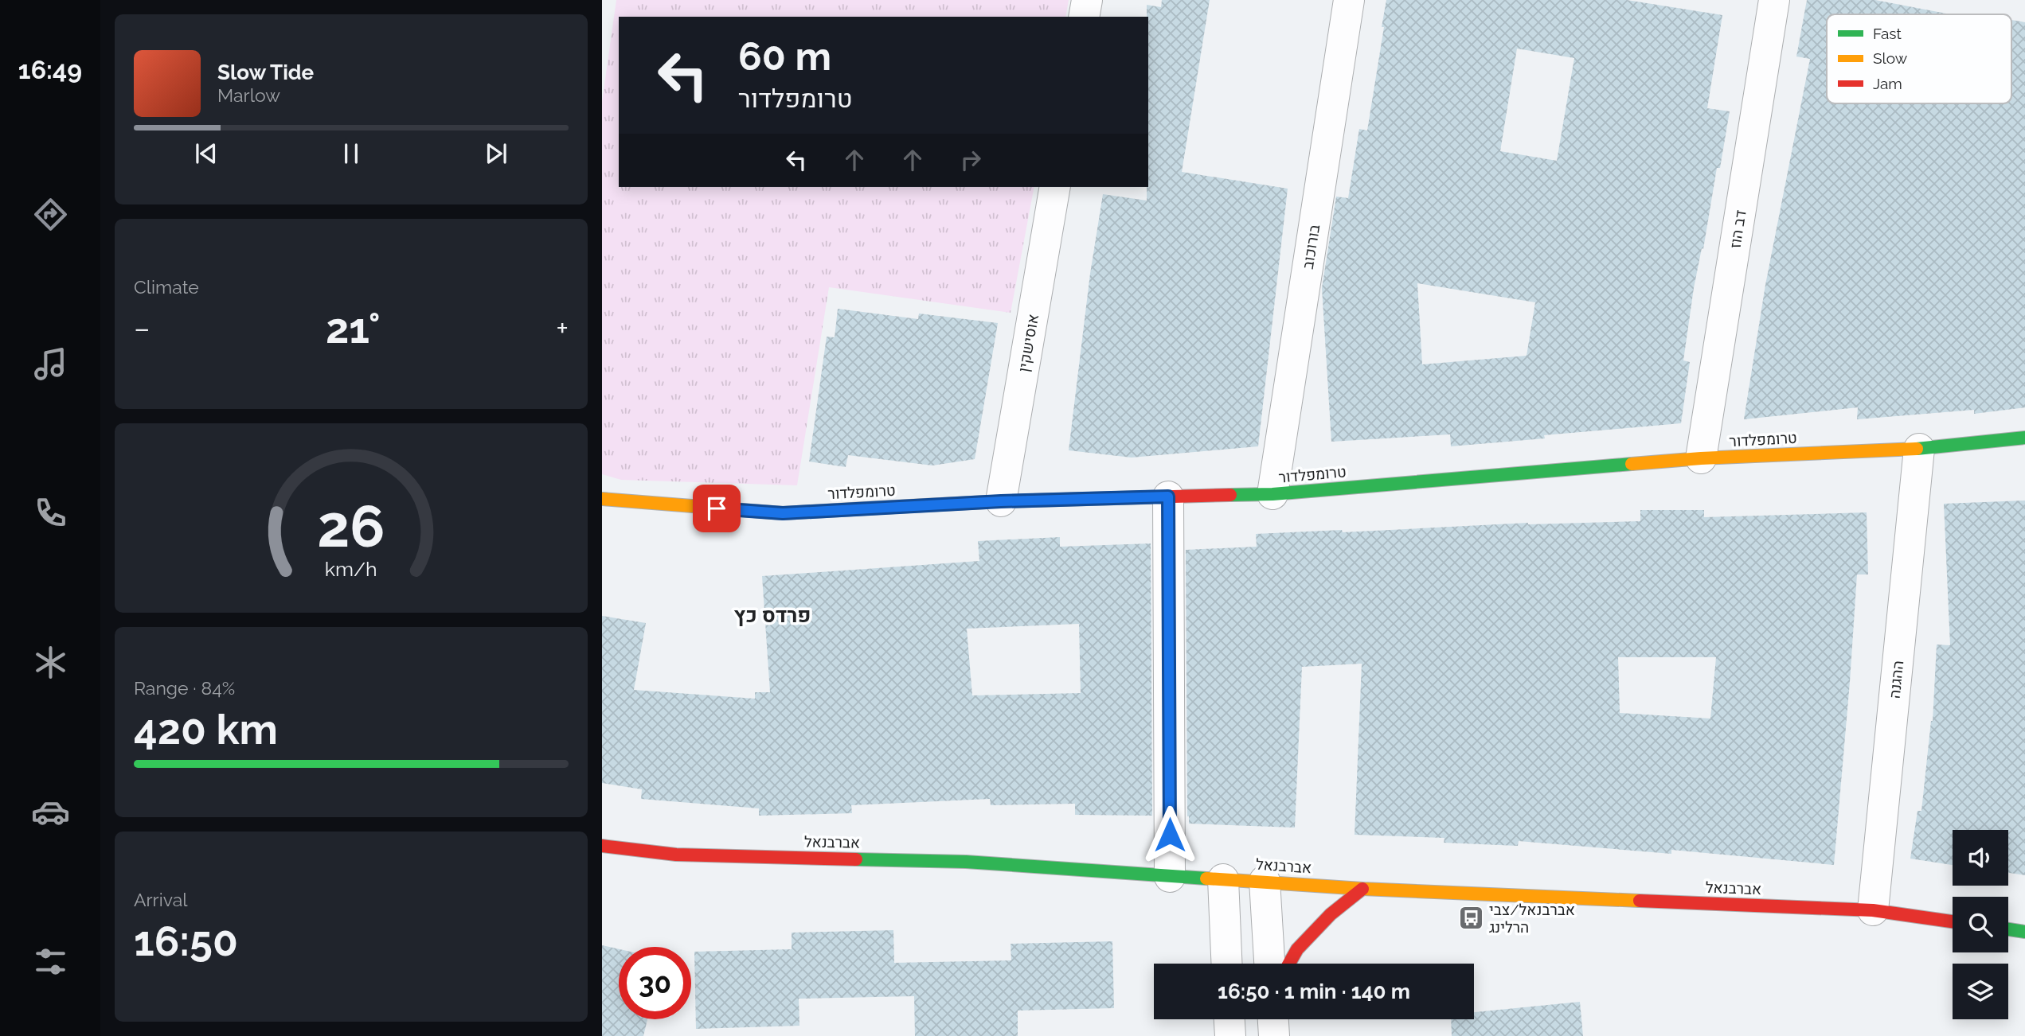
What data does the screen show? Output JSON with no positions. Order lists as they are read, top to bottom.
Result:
{
  "streets": {
    "street": [
      "דב הוז",
      "בורוכוב",
      "אוסישקין",
      "טרומפלדור",
      "ההגנה",
      "אברבנאל"
    ]
  },
  "crossings": [
    ["דב הוז", "טרומפלדור"],
    ["בורוכוב", "טרומפלדור"],
    ["אוסישקין", "טרומפלדור"],
    ["טרומפלדור", "ההגנה"],
    ["ההגנה", "אברבנאל"]
  ],
  "districts": ["פרדס כץ"],
  "places": {
    "bus stop": ["אברבנאל/צבי הרלינג"]
  },
  "legend": ["Fast", "Slow", "Jam"],
  "page": {
    "tabs": "16:49",
    "turn": ["60 m", "טרומפלדור"],
    "song": ["Slow Tide", "Marlow"],
    "tile": [
      "Climate",
      ["Range · 84%", "420 km"],
      ["Arrival", "16:50"]
    ],
    "heat": ["−", "21°", "+"],
    "limit": "30",
    "trip": "16:50 · 1 min · 140 m",
    "gauge": ["26", "km/h"]
  }
}
